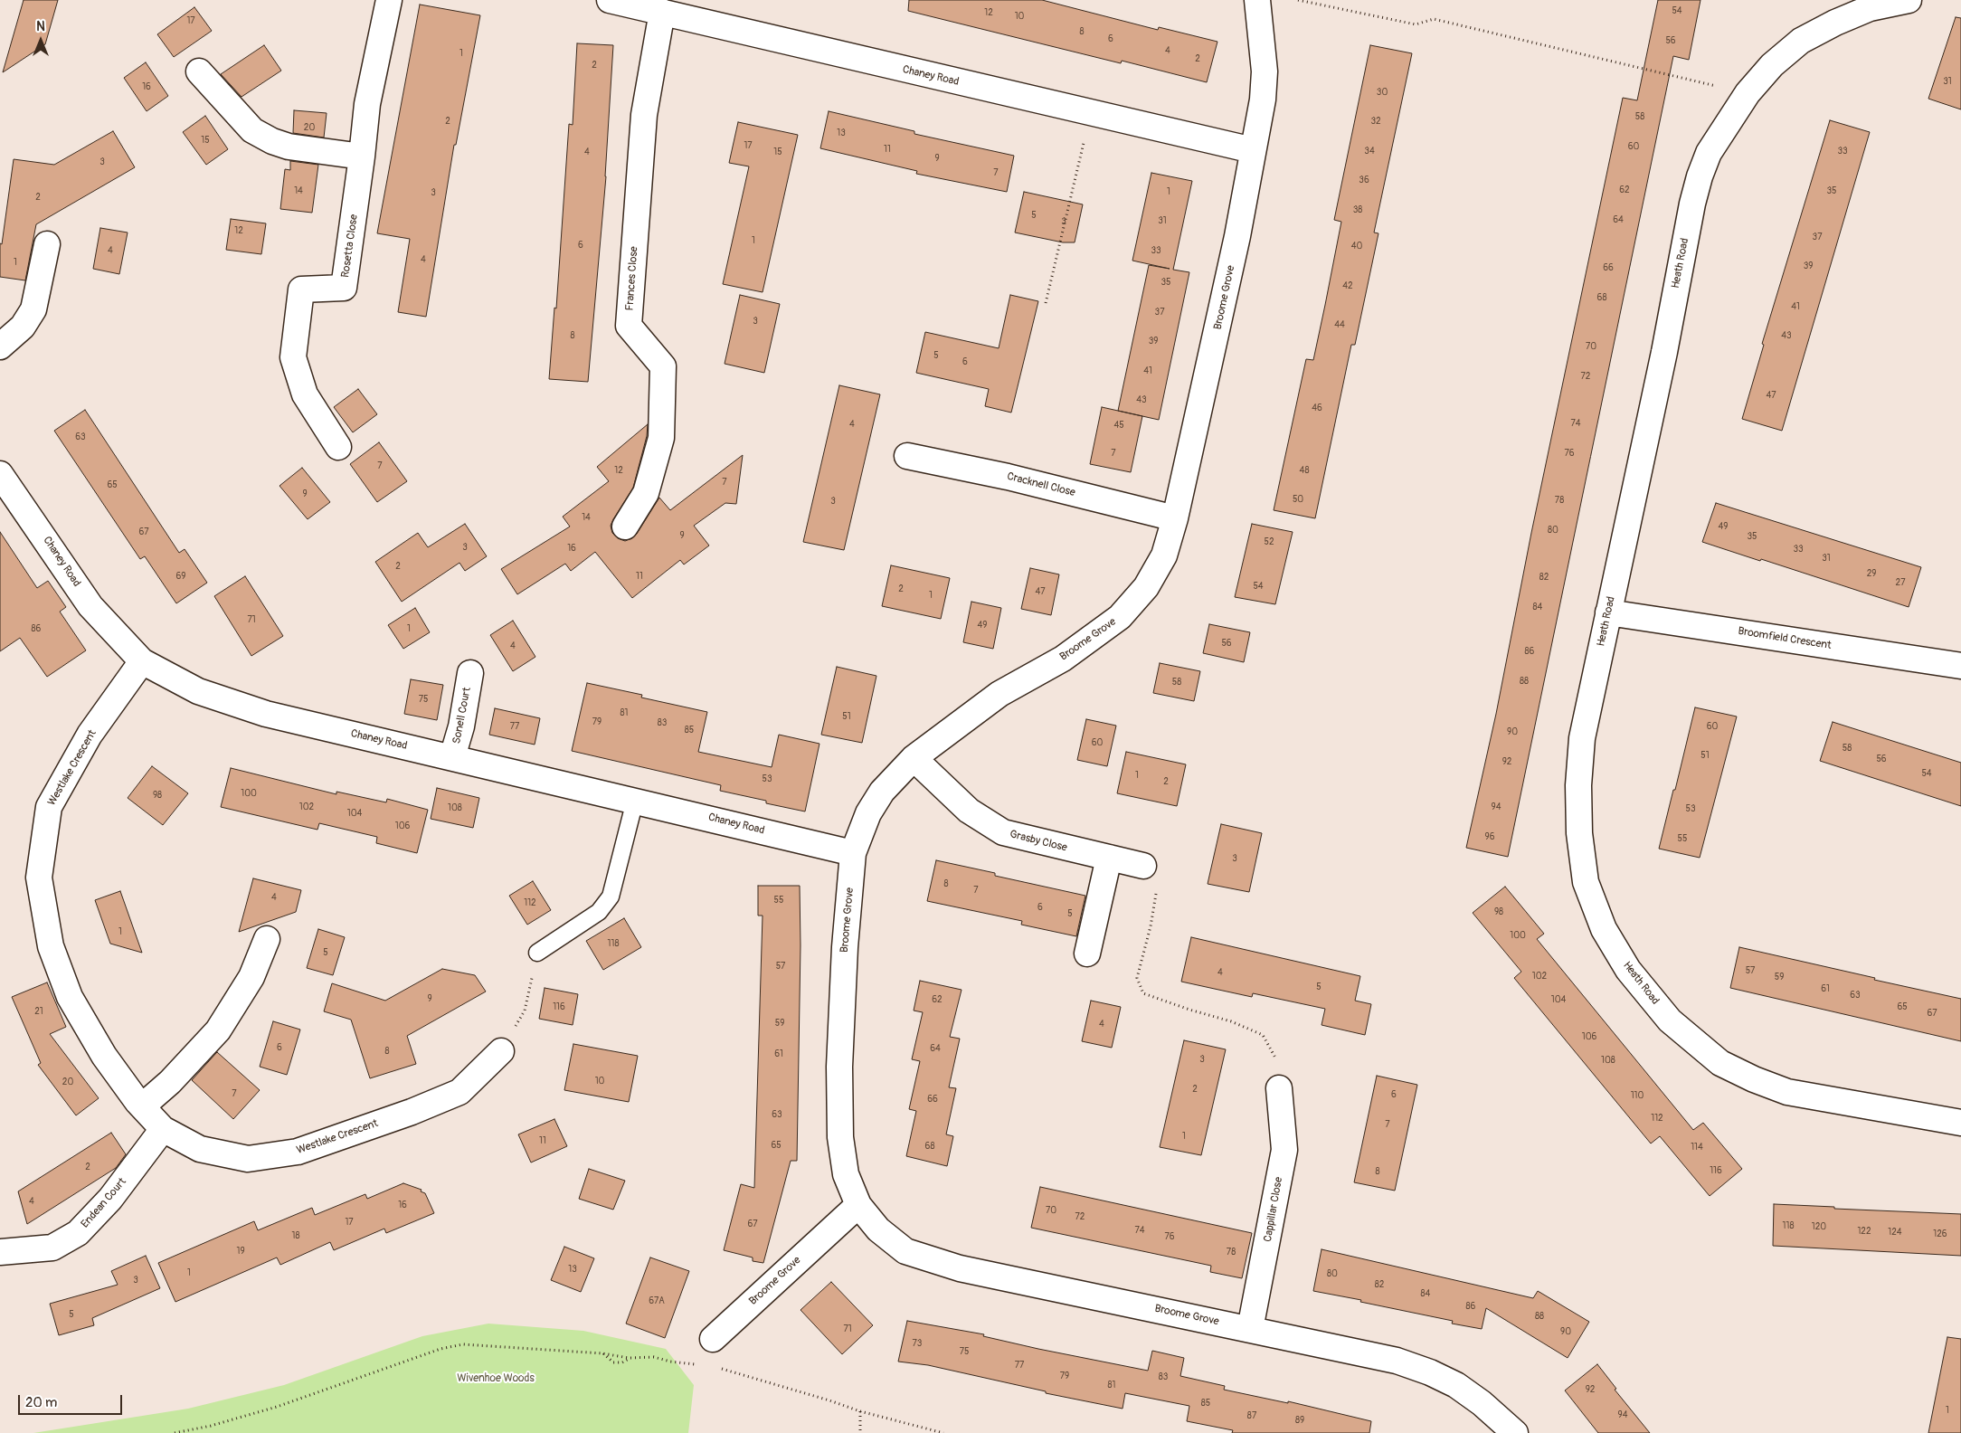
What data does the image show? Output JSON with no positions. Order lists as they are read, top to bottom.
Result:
{
  "streets": {
    "street": [
      "Chaney Road",
      "Rosetta Close",
      "Heath Road",
      "Frances Close",
      "Broome Grove",
      "Cracknell Close",
      "Broomfield Crescent",
      "Sonell Court",
      "Westlake Crescent",
      "Grasby Close",
      "Endean Court",
      "Cappillar Close"
    ]
  },
  "crossings": [
    ["Chaney Road", "Frances Close"],
    ["Chaney Road", "Broome Grove"],
    ["Chaney Road", "Sonell Court"],
    ["Chaney Road", "Westlake Crescent"],
    ["Heath Road", "Broomfield Crescent"],
    ["Broome Grove", "Cracknell Close"],
    ["Broome Grove", "Grasby Close"],
    ["Broome Grove", "Cappillar Close"],
    ["Westlake Crescent", "Endean Court"]
  ],
  "parks": ["Wivenhoe Woods"],
  "house_numbers": [
    "54",
    "12",
    "10",
    "17",
    "8",
    "6",
    "56",
    "4",
    "1",
    "2",
    "2",
    "31",
    "16",
    "30",
    "58",
    "2",
    "32",
    "20",
    "13",
    "15",
    "17",
    "60",
    "11",
    "34",
    "33",
    "4",
    "15",
    "9",
    "3",
    "7",
    "36",
    "62",
    "14",
    "35",
    "1",
    "3",
    "2",
    "38",
    "5",
    "64",
    "31",
    "3",
    "12",
    "37",
    "1",
    "6",
    "40",
    "4",
    "33",
    "4",
    "1",
    "39",
    "66",
    "35",
    "42",
    "68",
    "41",
    "37",
    "3",
    "44",
    "8",
    "43",
    "39",
    "70",
    "5",
    "6",
    "41",
    "72",
    "47",
    "43",
    "46",
    "74",
    "4",
    "45",
    "63",
    "7",
    "76",
    "7",
    "12",
    "48",
    "7",
    "65",
    "9",
    "50",
    "78",
    "3",
    "14",
    "49",
    "80",
    "67",
    "9",
    "35",
    "52",
    "3",
    "16",
    "33",
    "31",
    "2",
    "29",
    "69",
    "11",
    "82",
    "27",
    "54",
    "2",
    "47",
    "1",
    "84",
    "71",
    "49",
    "86",
    "1",
    "56",
    "4",
    "86",
    "88",
    "58",
    "75",
    "81",
    "51",
    "79",
    "83",
    "77",
    "60",
    "85",
    "90",
    "60",
    "58",
    "51",
    "56",
    "92",
    "54",
    "1",
    "53",
    "2",
    "100",
    "98",
    "102",
    "94",
    "108",
    "53",
    "104",
    "106",
    "96",
    "55",
    "3",
    "8",
    "7",
    "4",
    "55",
    "112",
    "6",
    "98",
    "5",
    "1",
    "100",
    "118",
    "5",
    "57",
    "57",
    "4",
    "102",
    "59",
    "5",
    "61",
    "63",
    "9",
    "62",
    "104",
    "116",
    "65",
    "21",
    "67",
    "59",
    "4",
    "106",
    "6",
    "64",
    "8",
    "61",
    "3",
    "108",
    "10",
    "20",
    "2",
    "7",
    "6",
    "110",
    "66",
    "63",
    "112",
    "7",
    "1",
    "11",
    "65",
    "68",
    "114",
    "2",
    "116",
    "8",
    "4",
    "16",
    "70",
    "72",
    "17",
    "67",
    "118",
    "120",
    "74",
    "122",
    "124",
    "126",
    "18",
    "76",
    "19",
    "78",
    "13",
    "1",
    "80",
    "3",
    "82",
    "84",
    "67A",
    "86",
    "5",
    "88",
    "71",
    "90",
    "73",
    "75",
    "77",
    "79",
    "83",
    "81",
    "92",
    "85",
    "1",
    "94",
    "87",
    "89"
  ],
  "scale_bar": "20 m",
  "north": "top"
}
